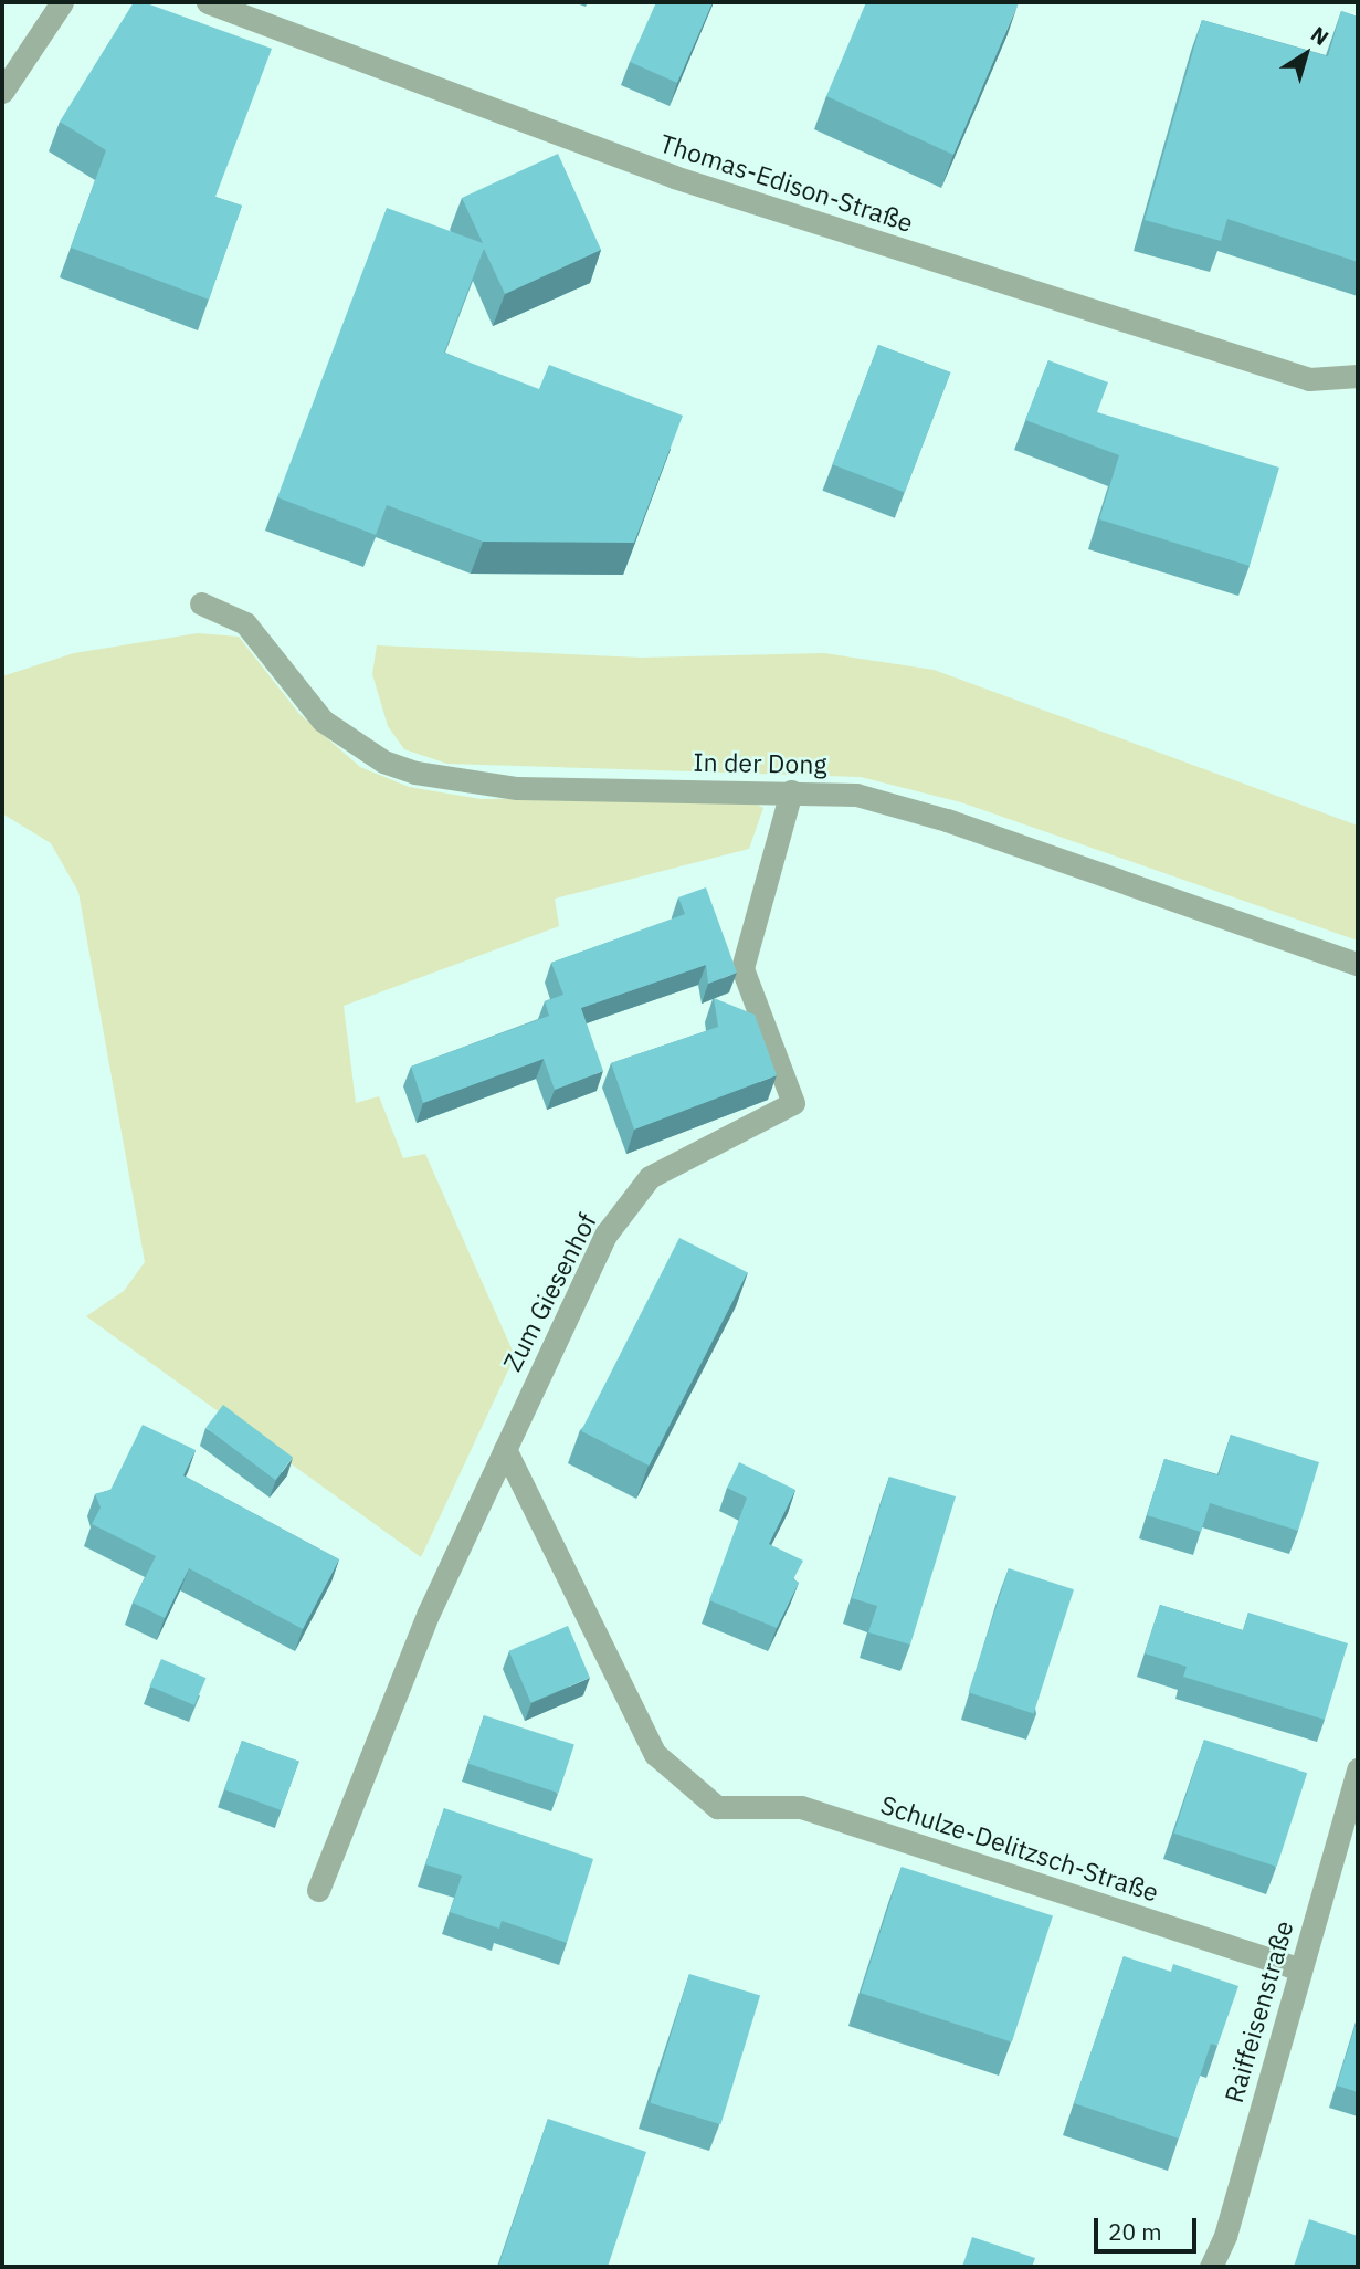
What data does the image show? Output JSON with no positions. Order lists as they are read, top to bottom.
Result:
{
  "streets": {
    "street": [
      "Thomas-Edison-Straße",
      "In der Dong",
      "Zum Giesenhof",
      "Schulze-Delitzsch-Straße",
      "Raiffeisenstraße"
    ]
  },
  "crossings": [
    ["In der Dong", "Zum Giesenhof"],
    ["Zum Giesenhof", "Schulze-Delitzsch-Straße"],
    ["Schulze-Delitzsch-Straße", "Raiffeisenstraße"]
  ],
  "scale_bar": "20 m",
  "north": "top right"
}
